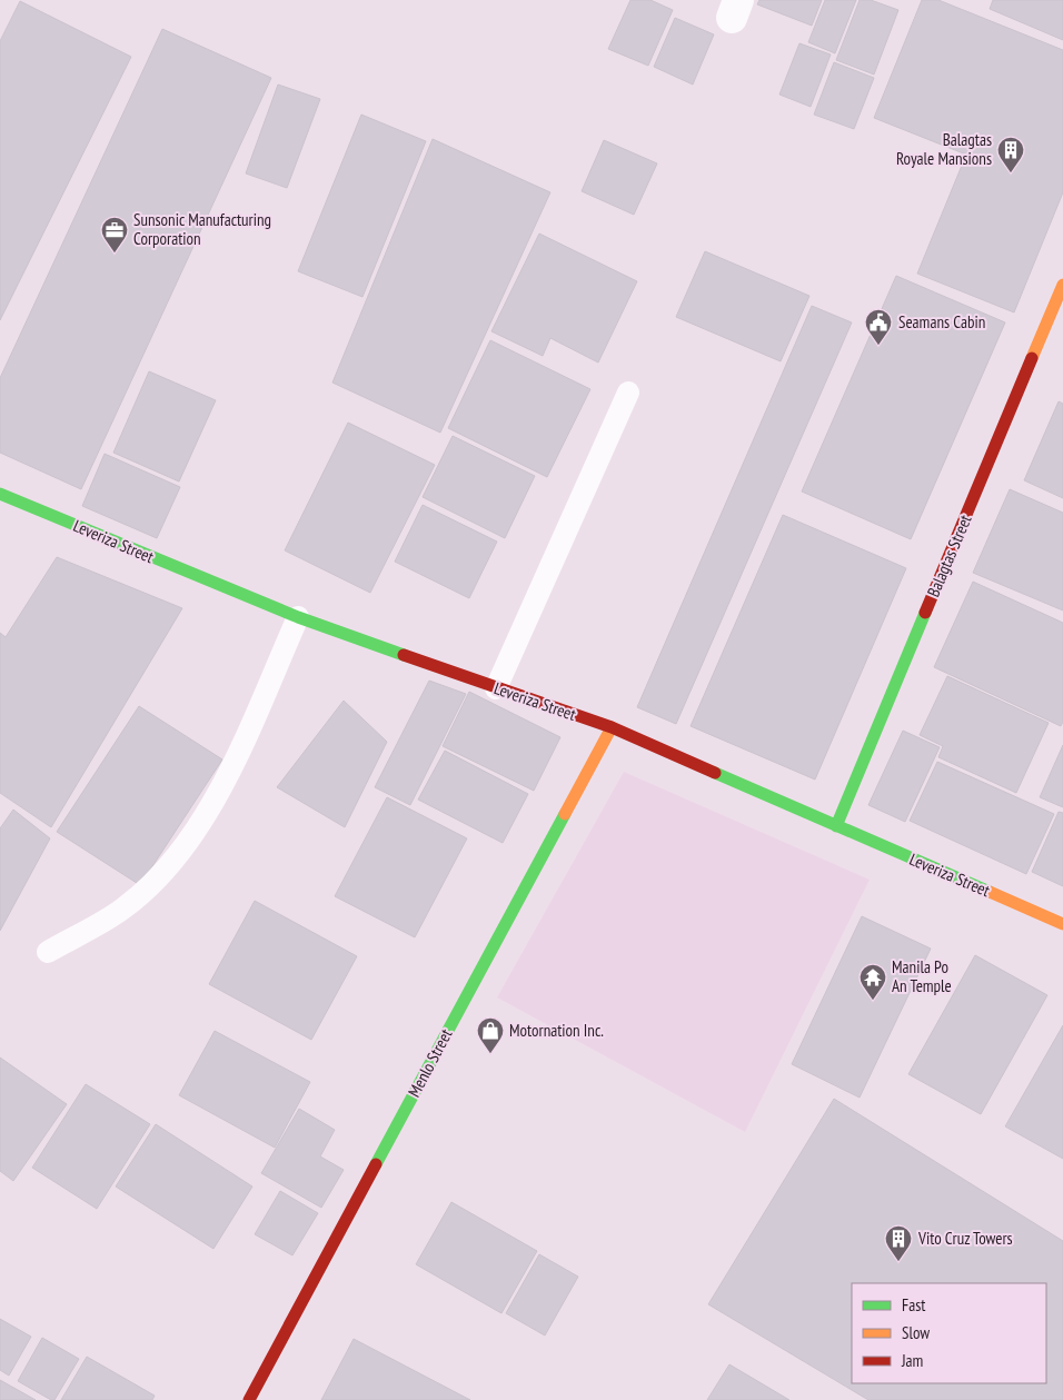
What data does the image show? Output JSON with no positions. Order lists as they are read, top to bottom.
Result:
{
  "streets": {
    "street": ["Leveriza Street", "Balagtas Street", "Menlo Street"]
  },
  "crossings": [
    ["Leveriza Street", "Balagtas Street"],
    ["Leveriza Street", "Menlo Street"]
  ],
  "places": {
    "building": ["Balagtas Royale Mansions", "Vito Cruz Towers"],
    "office": ["Sunsonic Manufacturing Corporation"],
    "public building": ["Seamans Cabin"],
    "temple": ["Manila Po An Temple"],
    "shop": ["Motornation Inc."]
  },
  "legend": ["Fast", "Slow", "Jam"]
}
